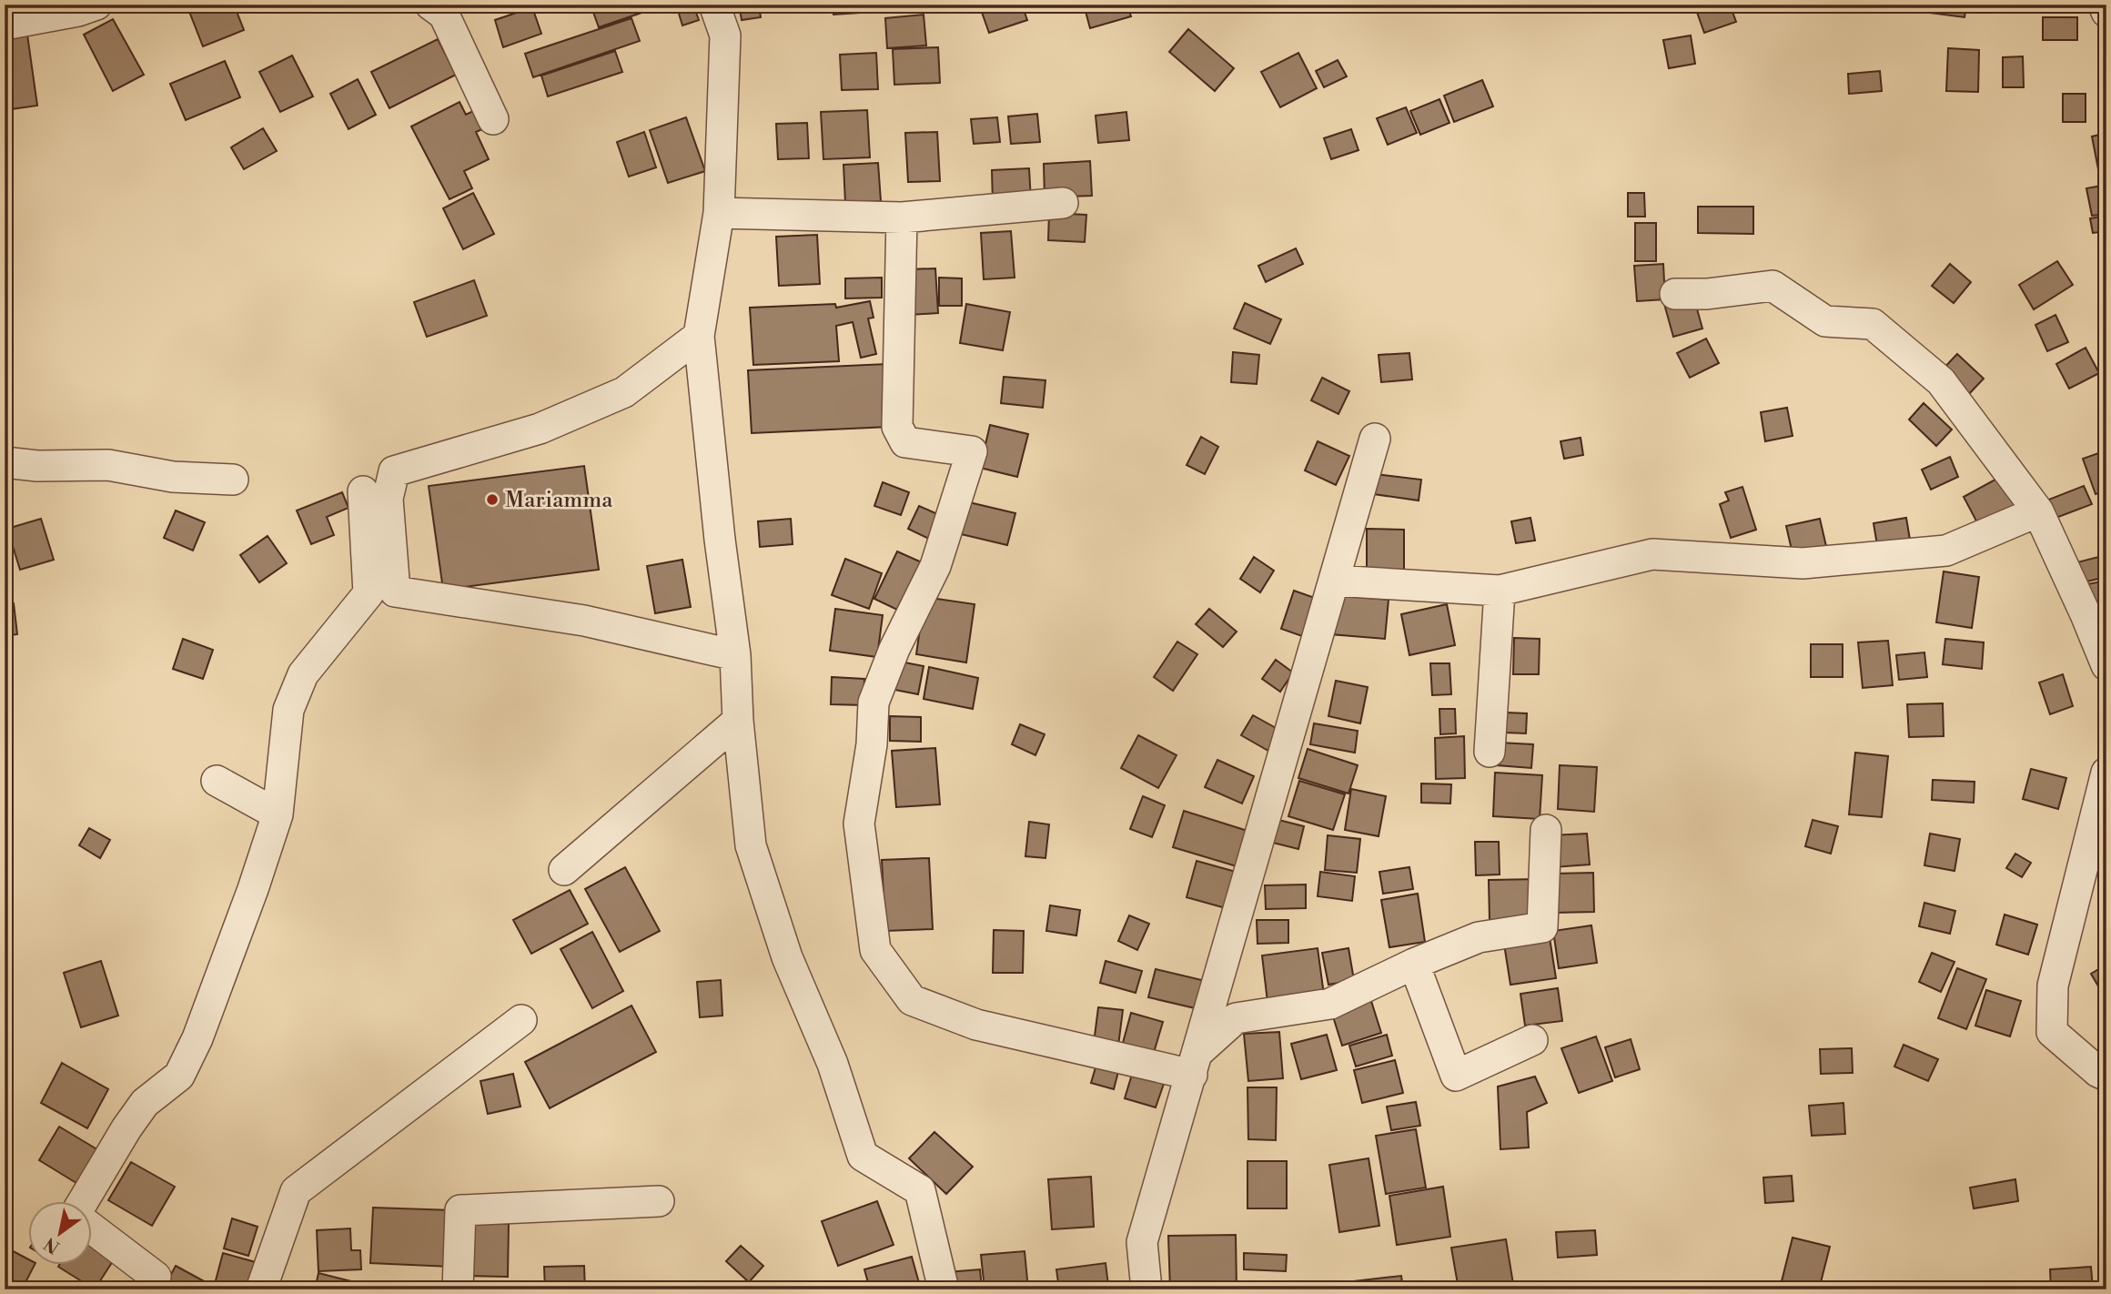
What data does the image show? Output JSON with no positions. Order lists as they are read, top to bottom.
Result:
{
  "places": ["Mariamma"],
  "north": "bottom left"
}
